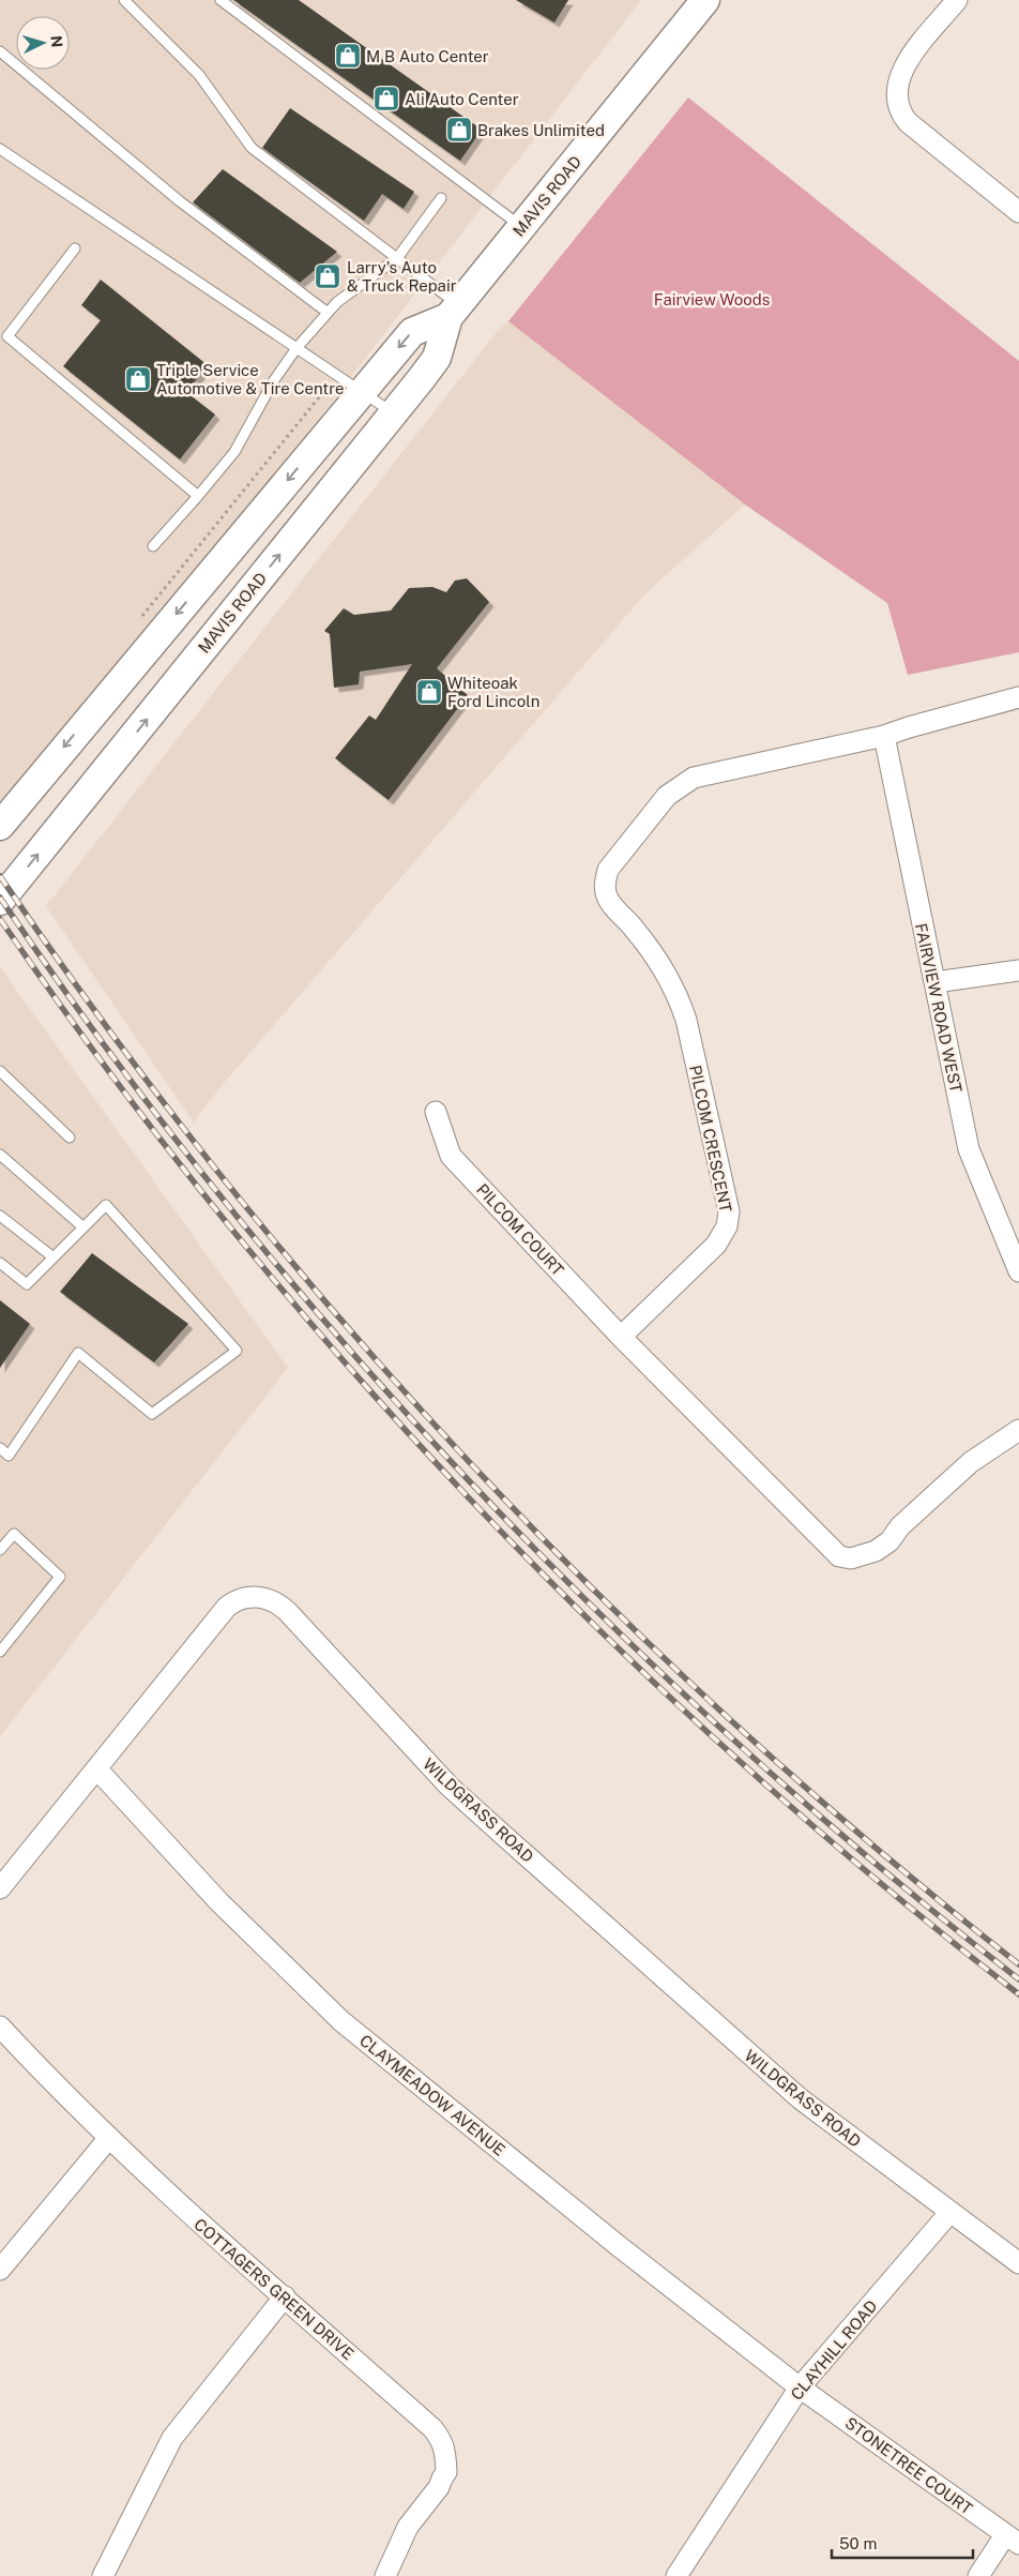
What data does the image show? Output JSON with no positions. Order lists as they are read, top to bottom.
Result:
{
  "streets": {
    "main road": ["MAVIS ROAD"],
    "street": [
      "FAIRVIEW ROAD WEST",
      "PILCOM CRESCENT",
      "PILCOM COURT",
      "WILDGRASS ROAD",
      "CLAYMEADOW AVENUE",
      "COTTAGERS GREEN DRIVE",
      "CLAYHILL ROAD",
      "STONETREE COURT"
    ]
  },
  "crossings": [
    ["FAIRVIEW ROAD WEST", "PILCOM CRESCENT"],
    ["PILCOM CRESCENT", "PILCOM COURT"],
    ["WILDGRASS ROAD", "CLAYMEADOW AVENUE"],
    ["WILDGRASS ROAD", "CLAYHILL ROAD"],
    ["CLAYMEADOW AVENUE", "CLAYHILL ROAD"],
    ["CLAYMEADOW AVENUE", "STONETREE COURT"],
    ["CLAYHILL ROAD", "STONETREE COURT"]
  ],
  "parks": ["Fairview Woods"],
  "places": {
    "shop": [
      "M B Auto Center",
      "Ali Auto Center",
      "Brakes Unlimited",
      "Larry's Auto & Truck Repair",
      "Triple Service Automotive & Tire Centre",
      "Whiteoak Ford Lincoln"
    ]
  },
  "scale_bar": "50 m",
  "north": "right"
}
